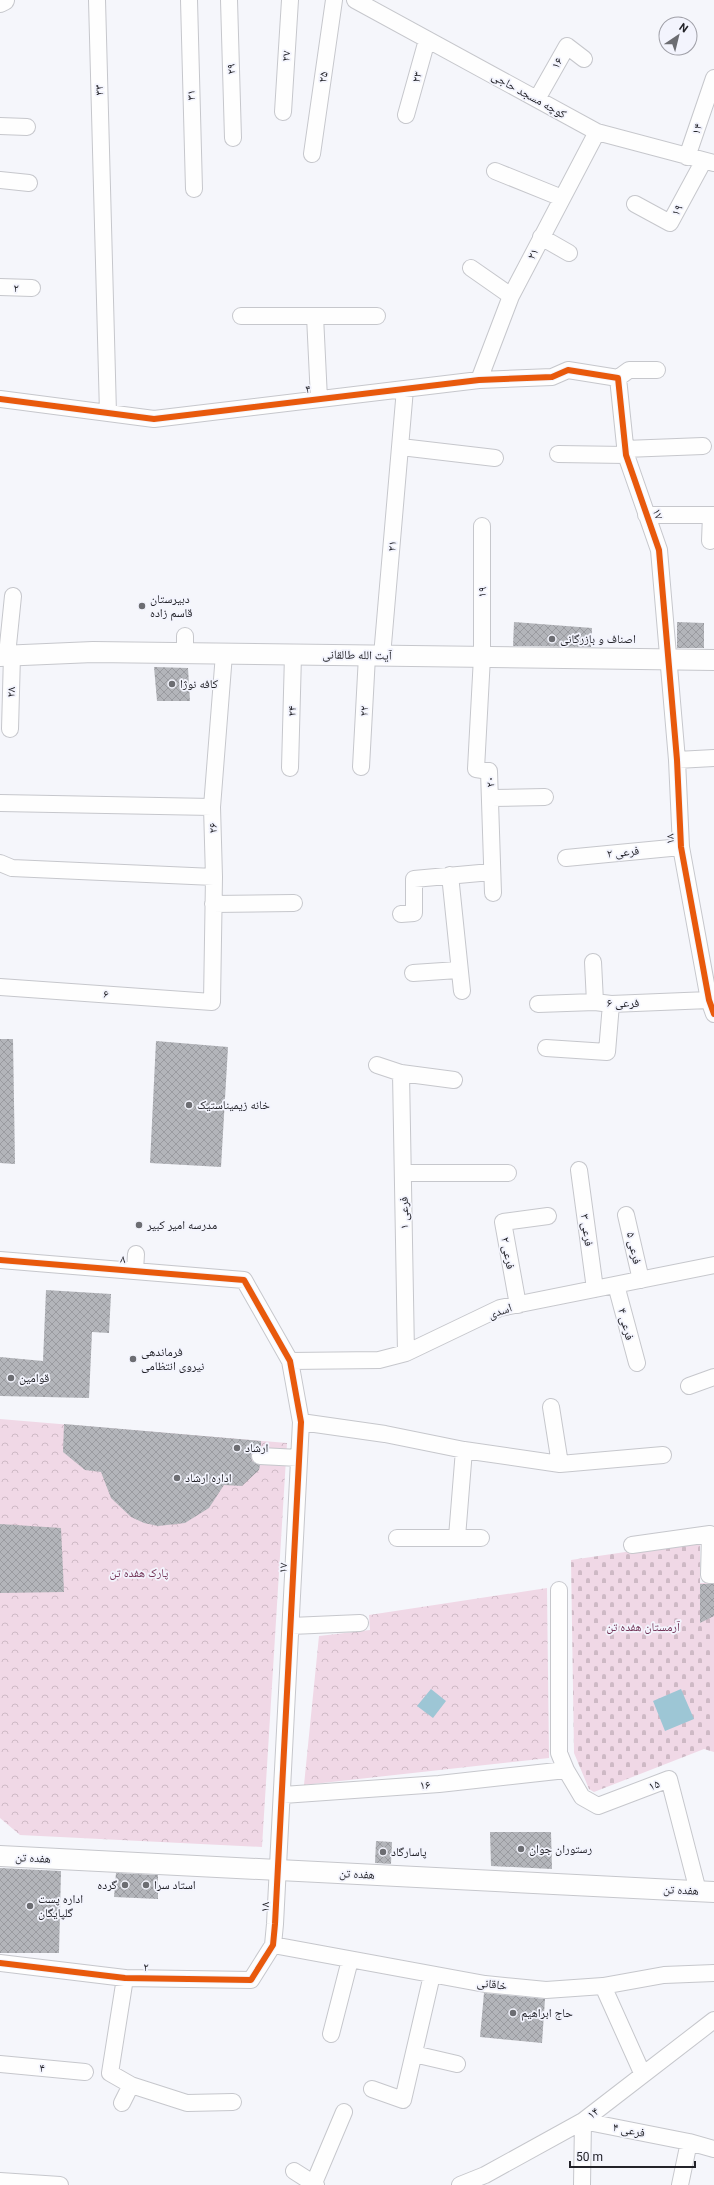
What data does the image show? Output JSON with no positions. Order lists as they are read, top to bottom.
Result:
{
  "streets": {
    "main road": ["آیت الله طالقانی", "هفده تن"],
    "street": [
      "۲۷",
      "۱۶",
      "۲۹",
      "۲۵",
      "۲۳",
      "۳۳",
      "۳۱",
      "کوچه مسجد حاجی",
      "۱۴",
      "۱۹",
      "۲۱",
      "۲",
      "۴",
      "۱۷",
      "۲۸",
      "۲۴",
      "۲۲",
      "۲۰",
      "۲۶",
      "۱۸",
      "فرعی ۲",
      "۶",
      "فرعی ۶",
      "فرعی ۱",
      "فرعی ۳",
      "فرعی ۵",
      "۸",
      "اسدی",
      "فرعی ۴",
      "۱۵",
      "خاقانی"
    ]
  },
  "crossings": [
    ["۱۶", "کوچه مسجد حاجی"],
    ["۱۶", "۱۷"],
    ["۱۶", "۱۵"],
    ["۲۳", "کوچه مسجد حاجی"],
    ["۳۳", "۴"],
    ["کوچه مسجد حاجی", "۱۴"],
    ["کوچه مسجد حاجی", "۱۹"],
    ["کوچه مسجد حاجی", "۲۱"],
    ["۱۴", "فرعی ۴"],
    ["۱۹", "آیت الله طالقانی"],
    ["۱۹", "۲۰"],
    ["۲۱", "۴"],
    ["۲۱", "آیت الله طالقانی"],
    ["۲۱", "۲۲"],
    ["۲", "۱۸"],
    ["۲", "خاقانی"],
    ["۴", "۱۷"],
    ["۱۷", "آیت الله طالقانی"],
    ["۱۷", "۱۸"],
    ["۱۷", "۸"],
    ["۱۷", "اسدی"],
    ["۱۷", "هفده تن"],
    ["آیت الله طالقانی", "۲۸"],
    ["آیت الله طالقانی", "۲۴"],
    ["آیت الله طالقانی", "۲۲"],
    ["آیت الله طالقانی", "۲۰"],
    ["آیت الله طالقانی", "۲۶"],
    ["آیت الله طالقانی", "۱۸"],
    ["۲۶", "۶"],
    ["۱۸", "فرعی ۲"],
    ["۱۸", "فرعی ۶"],
    ["۱۸", "هفده تن"],
    ["۱۸", "خاقانی"],
    ["فرعی ۲", "اسدی"],
    ["فرعی ۱", "اسدی"],
    ["فرعی ۳", "اسدی"],
    ["فرعی ۵", "اسدی"],
    ["اسدی", "فرعی ۴"],
    ["۱۵", "هفده تن"]
  ],
  "parks": ["پارک هفده تن", "آرمستان هفده تن"],
  "places": [
    "دبیرستان قاسم زاده",
    "اصناف و بازرگانی",
    "کافه نوژا",
    "خانه زیمیناستیک",
    "مدرسه امیر کبیر",
    "فرماندهی نیروی انتظامی",
    "قوامین",
    "ارشاد",
    "اداره ارشاد",
    "رستوران جوان",
    "پاسارگاد",
    "گرده",
    "استاد سرا",
    "اداره پست گلپایگان",
    "حاج ابراهیم"
  ],
  "scale_bar": "50 m",
  "north": "top right"
}
